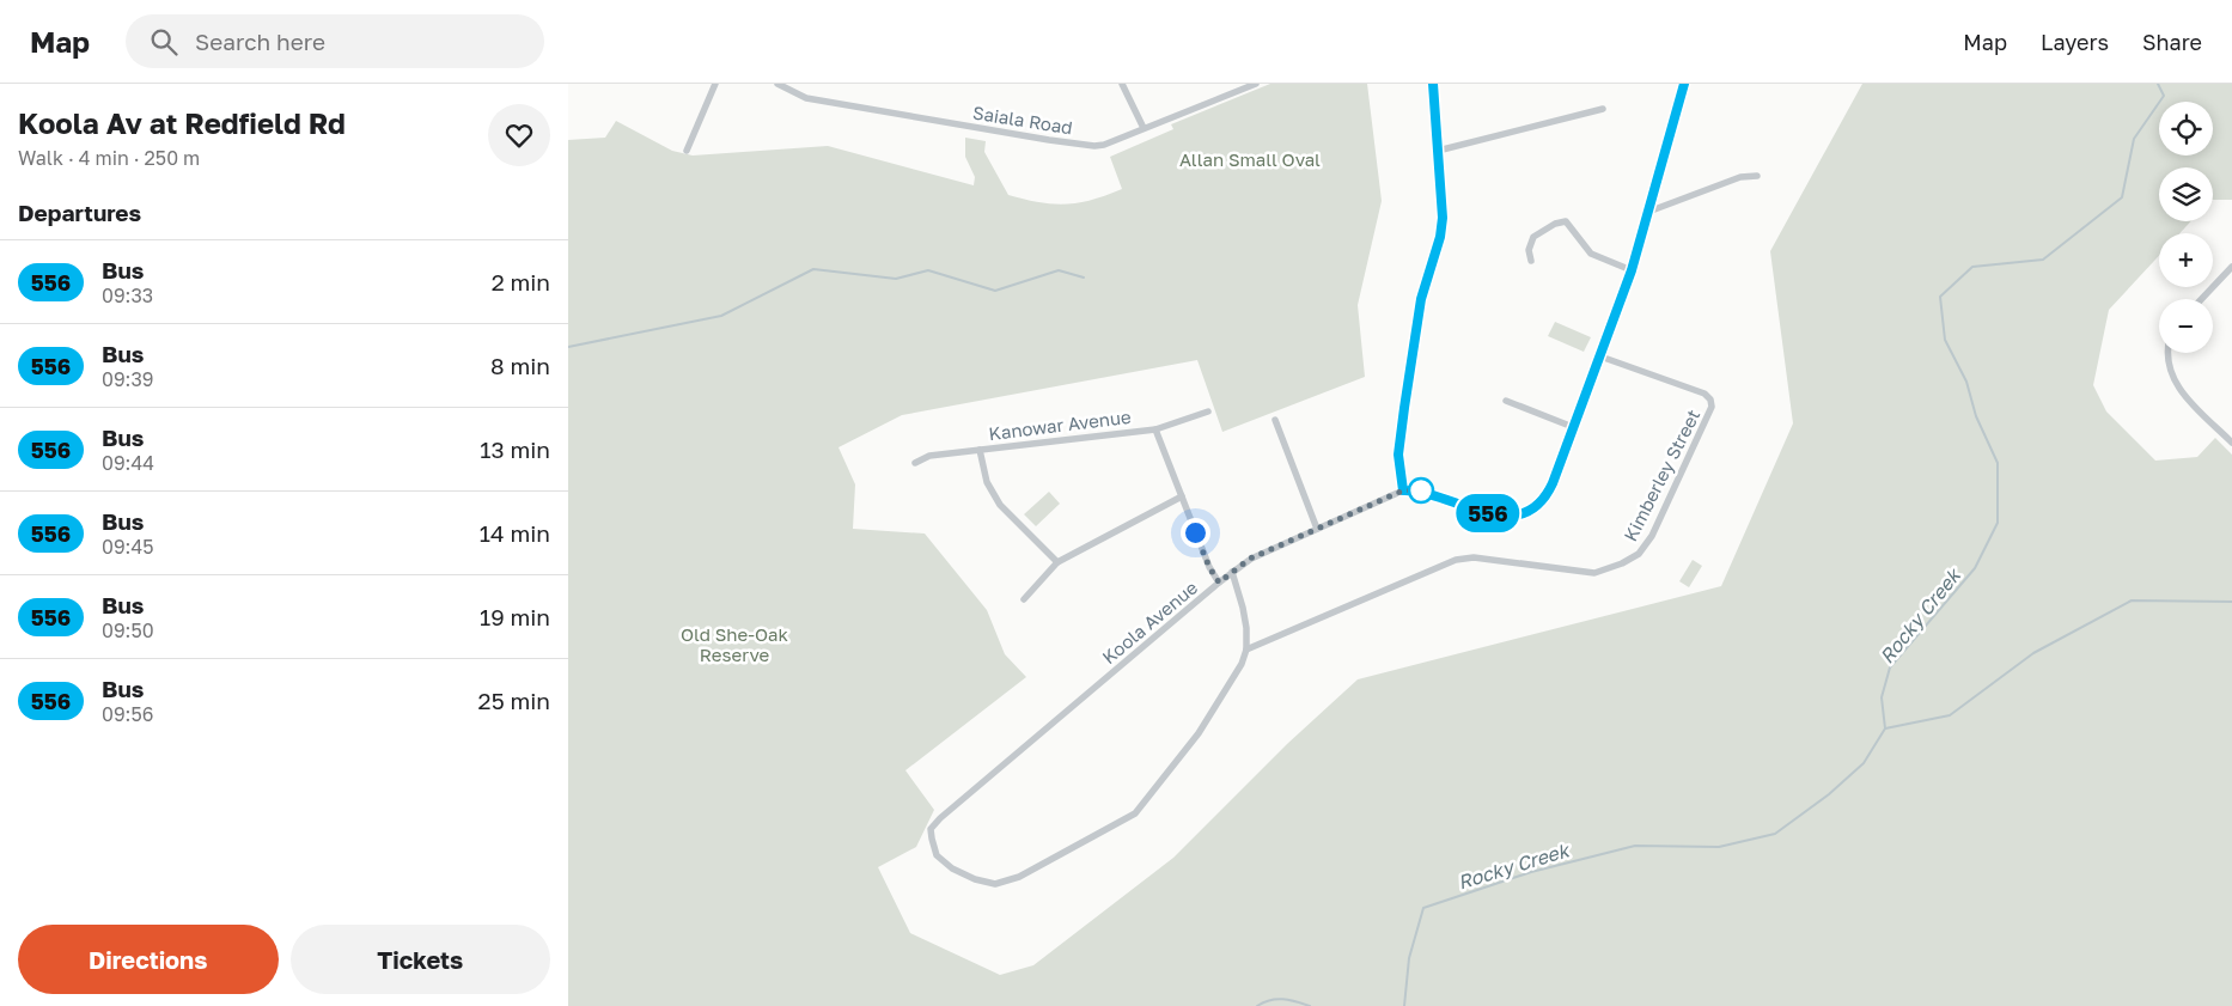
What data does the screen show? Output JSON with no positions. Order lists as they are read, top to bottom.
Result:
{
  "streets": {
    "street": [
      "Saiala Road",
      "Kanowar Avenue",
      "Kimberley Street",
      "Koola Avenue"
    ]
  },
  "crossings": [
    ["Kimberley Street", "Koola Avenue"]
  ],
  "water": ["Rocky Creek"],
  "parks": ["Allan Small Oval", "Old She-Oak Reserve"],
  "lines": ["bus line 556"],
  "page": {
    "header": "Map",
    "search": "Search here",
    "nav": ["Map", "Layers", "Share"],
    "heading": [
      ["Koola Av at Redfield Rd", "Walk · 4 min · 250 m"],
      "Departures"
    ],
    "on_map": "556",
    "map_buttons": ["+", "−"],
    "list": [
      {
        "mark": "556",
        "name": "Bus",
        "note": "09:33",
        "value": "2 min"
      },
      {
        "mark": "556",
        "name": "Bus",
        "note": "09:39",
        "value": "8 min"
      },
      {
        "mark": "556",
        "name": "Bus",
        "note": "09:44",
        "value": "13 min"
      },
      {
        "mark": "556",
        "name": "Bus",
        "note": "09:45",
        "value": "14 min"
      },
      {
        "mark": "556",
        "name": "Bus",
        "note": "09:50",
        "value": "19 min"
      },
      {
        "mark": "556",
        "name": "Bus",
        "note": "09:56",
        "value": "25 min"
      }
    ],
    "buttons": ["Directions", "Tickets"]
  }
}
